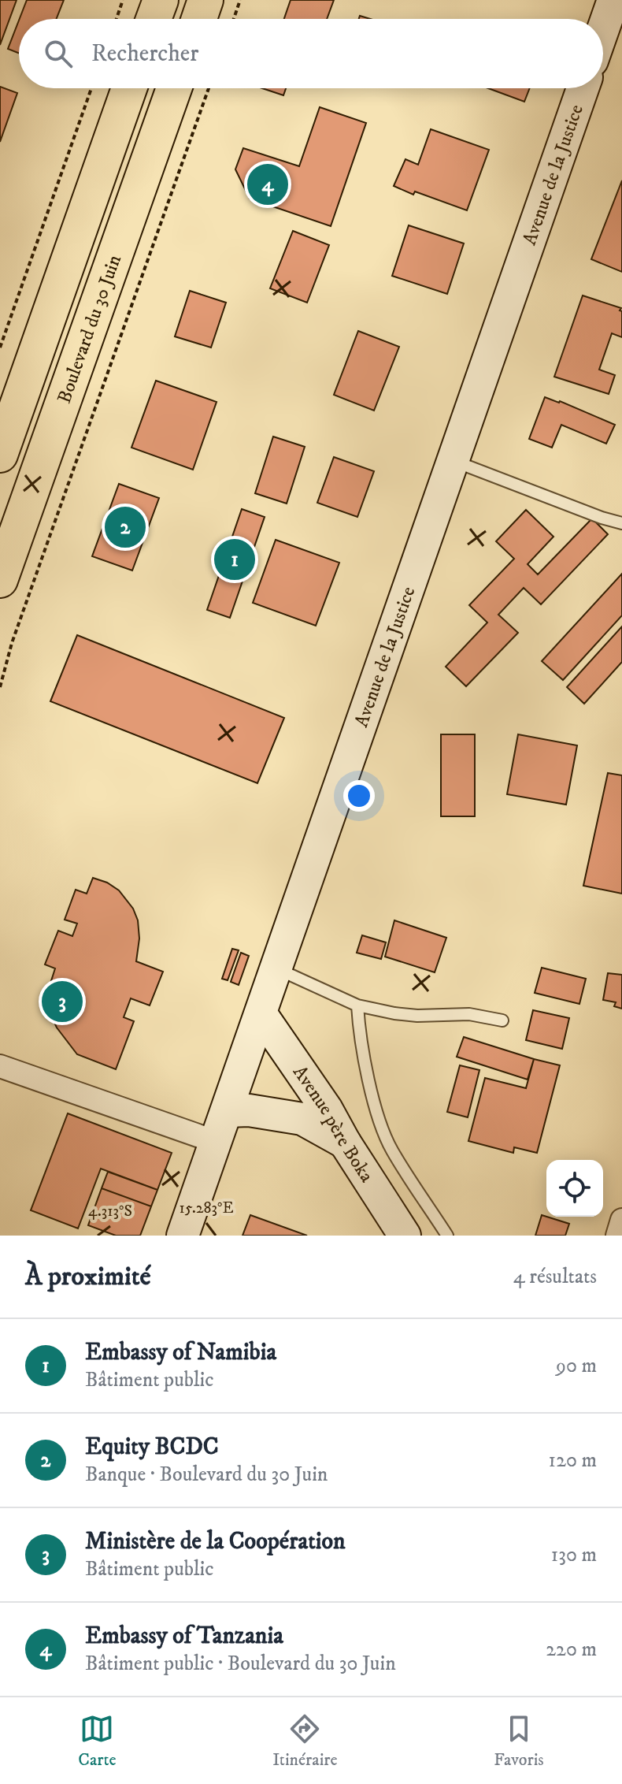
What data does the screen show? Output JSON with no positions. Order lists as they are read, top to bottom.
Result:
{
  "streets": {
    "main road": ["Avenue de la Justice", "Boulevard du 30 Juin", "Avenue père Boka"]
  },
  "crossings": [
    ["Avenue de la Justice", "Avenue père Boka"]
  ],
  "page": {
    "search": "Rechercher",
    "pins": [
      "4",
      "2",
      "1",
      "3"
    ],
    "heading": ["À proximité", "4 résultats"],
    "list": [
      {
        "mark": "1",
        "name": "Embassy of Namibia",
        "note": "Bâtiment public",
        "value": "90 m"
      },
      {
        "mark": "2",
        "name": "Equity BCDC",
        "note": "Banque · Boulevard du 30 Juin",
        "value": "120 m"
      },
      {
        "mark": "3",
        "name": "Ministère de la Coopération",
        "note": "Bâtiment public",
        "value": "130 m"
      },
      {
        "mark": "4",
        "name": "Embassy of Tanzania",
        "note": "Bâtiment public · Boulevard du 30 Juin",
        "value": "220 m"
      }
    ],
    "nav": ["Carte", "Itinéraire", "Favoris"]
  },
  "coordinates": ["15.283°E", "4.313°S"]
}
